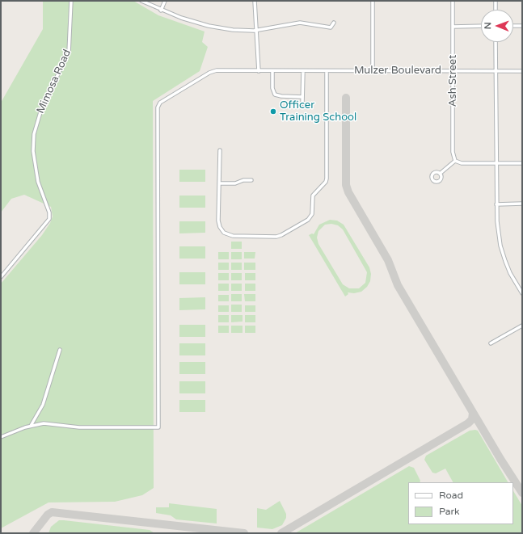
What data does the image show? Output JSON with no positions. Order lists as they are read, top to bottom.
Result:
{
  "streets": {
    "street": ["Mulzer Boulevard", "Ash Street", "Mimosa Road"]
  },
  "crossings": [
    ["Mulzer Boulevard", "Ash Street"]
  ],
  "places": ["Officer Training School"],
  "legend": ["Road", "Park"],
  "north": "left"
}
